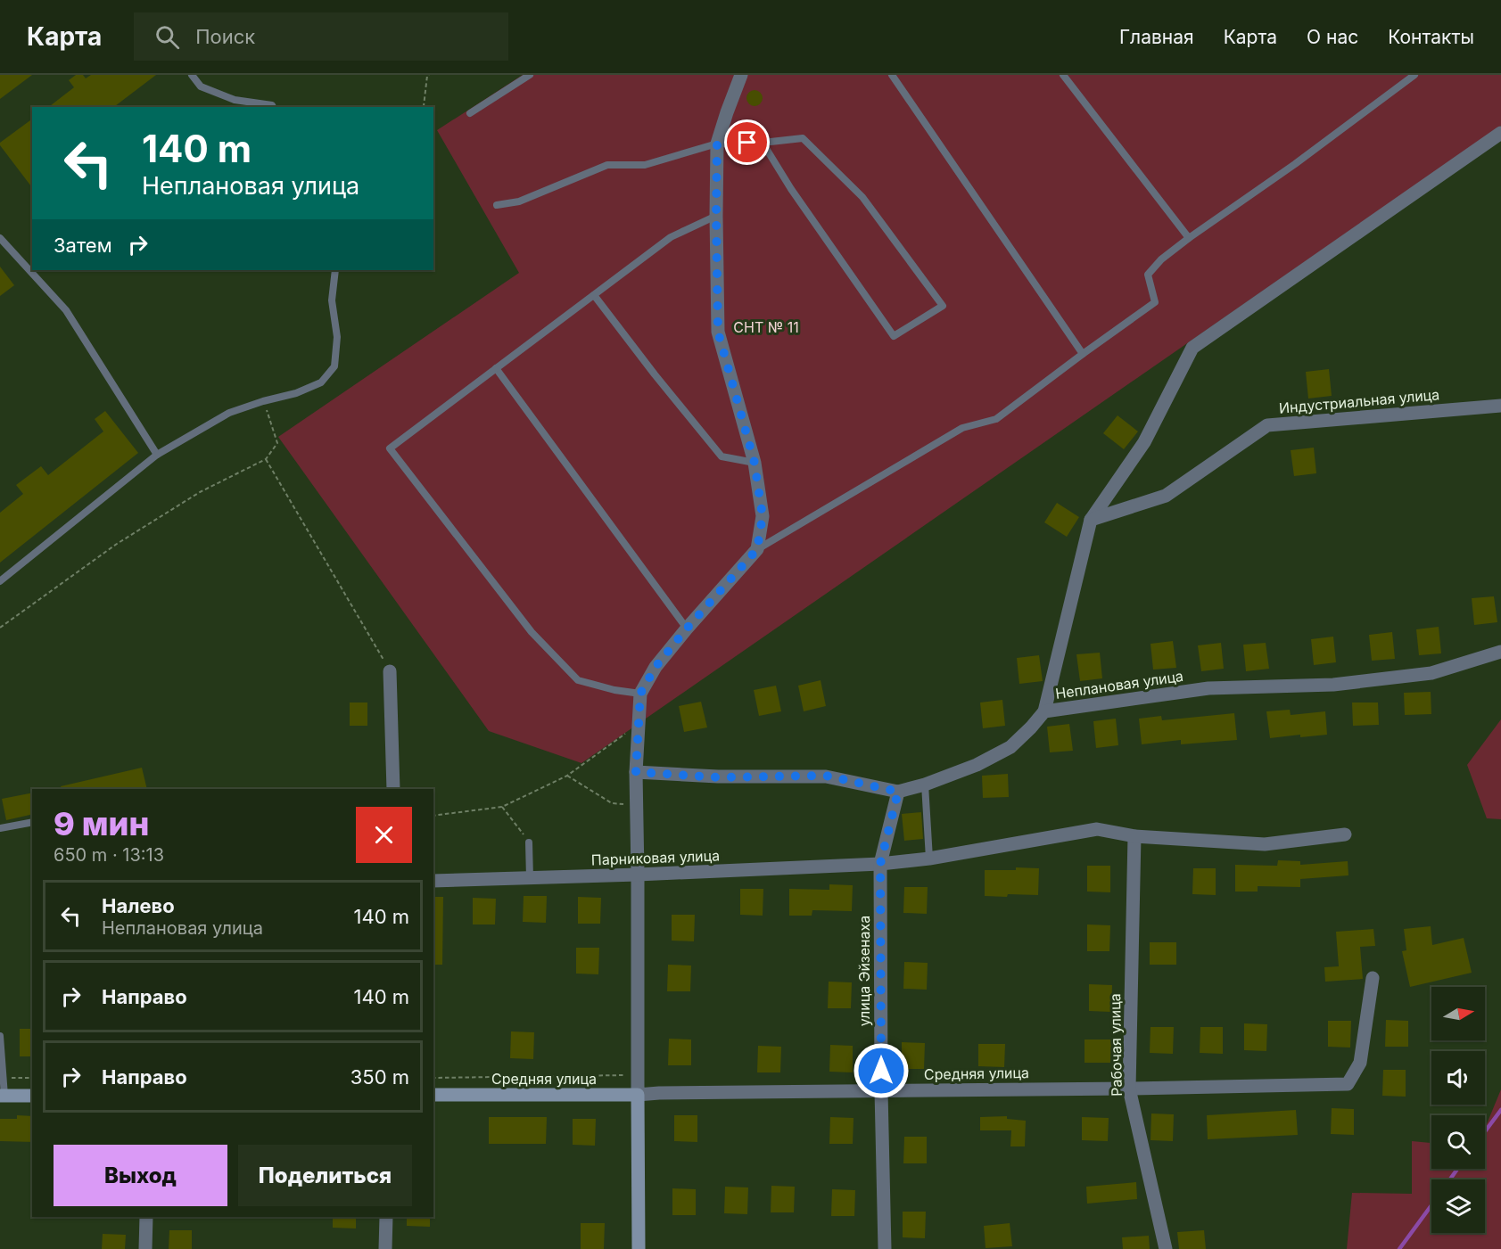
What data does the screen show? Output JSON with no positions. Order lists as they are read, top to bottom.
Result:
{
  "streets": {
    "main road": ["Средняя улица"],
    "street": [
      "Индустриальная улица",
      "Неплановая улица",
      "Парниковая улица",
      "улица Эйзенаха",
      "Рабочая улица"
    ]
  },
  "crossings": [
    ["Неплановая улица", "улица Эйзенаха"],
    ["Парниковая улица", "улица Эйзенаха"],
    ["Парниковая улица", "Рабочая улица"],
    ["улица Эйзенаха", "Средняя улица"],
    ["Рабочая улица", "Средняя улица"]
  ],
  "parks": ["СНТ № 11"],
  "north": "right",
  "page": {
    "header": "Карта",
    "search": "Поиск",
    "nav": [
      "Главная",
      "Карта",
      "О нас",
      "Контакты"
    ],
    "turn": ["140 m", "Неплановая улица"],
    "then": "Затем",
    "heading": ["9 мин", "650 m · 13:13"],
    "list": [
      {
        "name": "Налево",
        "note": "Неплановая улица",
        "value": "140 m"
      },
      {
        "name": "Направо",
        "value": "140 m"
      },
      {
        "name": "Направо",
        "value": "350 m"
      }
    ],
    "buttons": ["Выход", "Поделиться"]
  }
}
